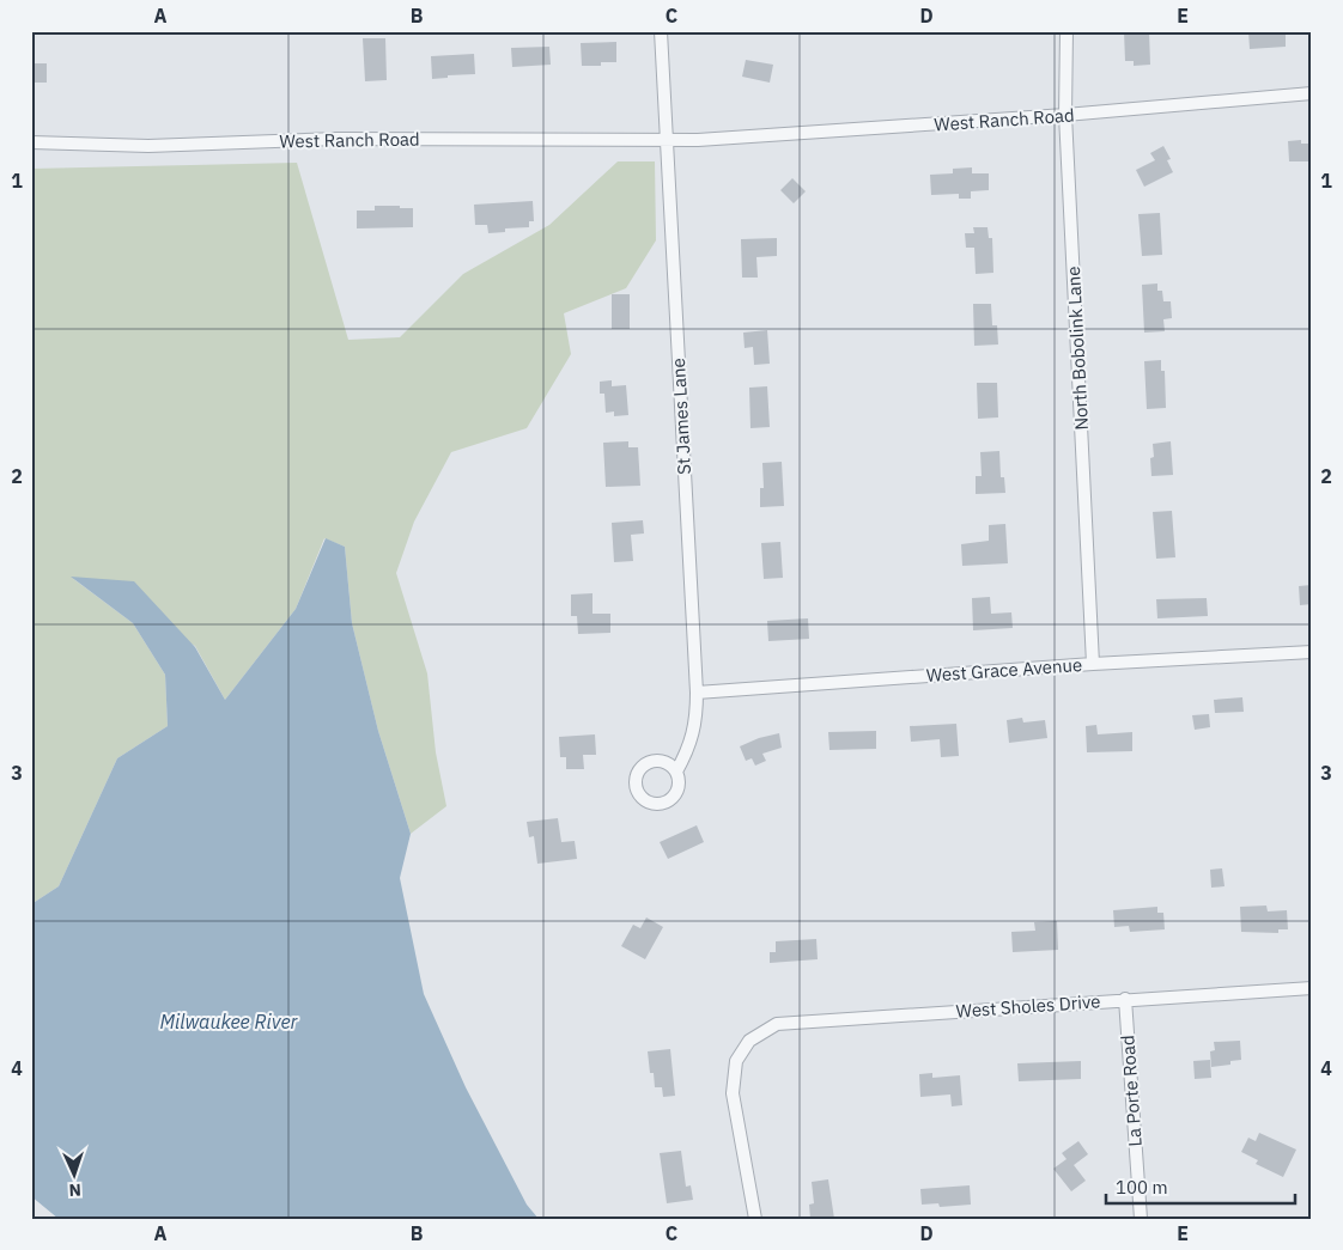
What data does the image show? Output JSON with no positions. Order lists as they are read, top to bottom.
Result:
{
  "streets": {
    "street": [
      "West Ranch Road",
      "North Bobolink Lane",
      "St James Lane",
      "West Grace Avenue",
      "West Sholes Drive",
      "La Porte Road"
    ]
  },
  "crossings": [
    ["West Ranch Road", "North Bobolink Lane"],
    ["West Ranch Road", "St James Lane"],
    ["North Bobolink Lane", "West Grace Avenue"],
    ["St James Lane", "West Grace Avenue"],
    ["West Sholes Drive", "La Porte Road"]
  ],
  "water": ["Milwaukee River"],
  "scale_bar": "100 m",
  "north": "bottom",
  "grid": {
    "columns": [
      "A",
      "B",
      "C",
      "D",
      "E"
    ],
    "rows": [
      "1",
      "2",
      "3",
      "4"
    ]
  }
}
